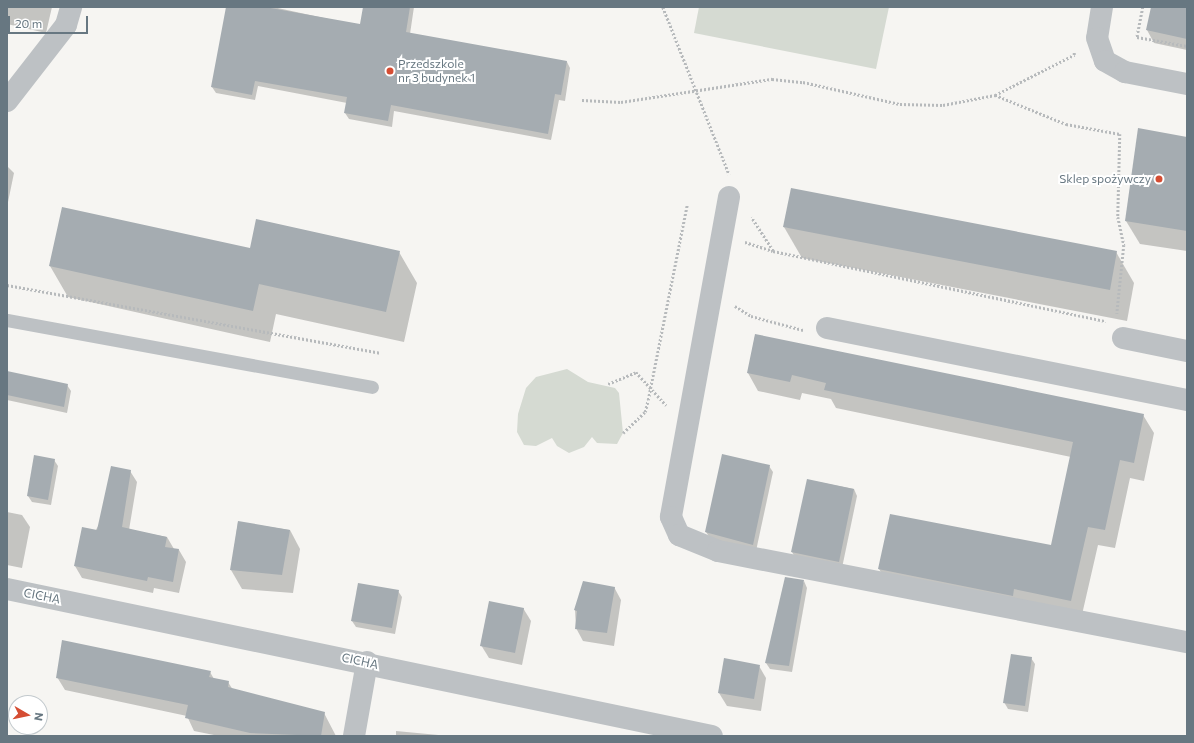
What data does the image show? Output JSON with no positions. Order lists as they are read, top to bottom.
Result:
{
  "streets": {
    "street": ["CICHA"]
  },
  "places": ["Przedszkole nr 3 budynek 1", "Sklep spożywczy"],
  "scale_bar": "20 m",
  "north": "right"
}
